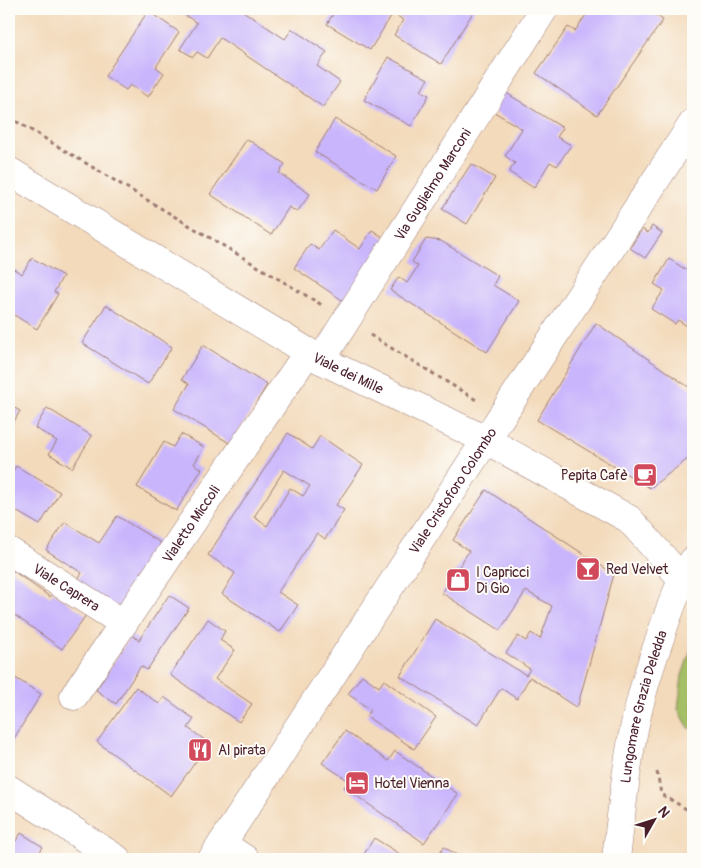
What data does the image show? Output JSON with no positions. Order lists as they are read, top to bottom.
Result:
{
  "streets": {
    "street": [
      "Via Guglielmo Marconi",
      "Viale dei Mille",
      "Viale Cristoforo Colombo",
      "Vialetto Miccoli",
      "Viale Caprera",
      "Lungomare Grazia Deledda"
    ]
  },
  "crossings": [
    ["Via Guglielmo Marconi", "Viale dei Mille"],
    ["Via Guglielmo Marconi", "Vialetto Miccoli"],
    ["Viale dei Mille", "Viale Cristoforo Colombo"],
    ["Viale dei Mille", "Vialetto Miccoli"],
    ["Viale dei Mille", "Lungomare Grazia Deledda"],
    ["Vialetto Miccoli", "Viale Caprera"]
  ],
  "places": {
    "cafe": ["Pepita Cafè"],
    "bar": ["Red Velvet"],
    "shop": ["I Capricci Di Gio"],
    "restaurant": ["Al pirata"],
    "hotel": ["Hotel Vienna"]
  },
  "north": "top right"
}
